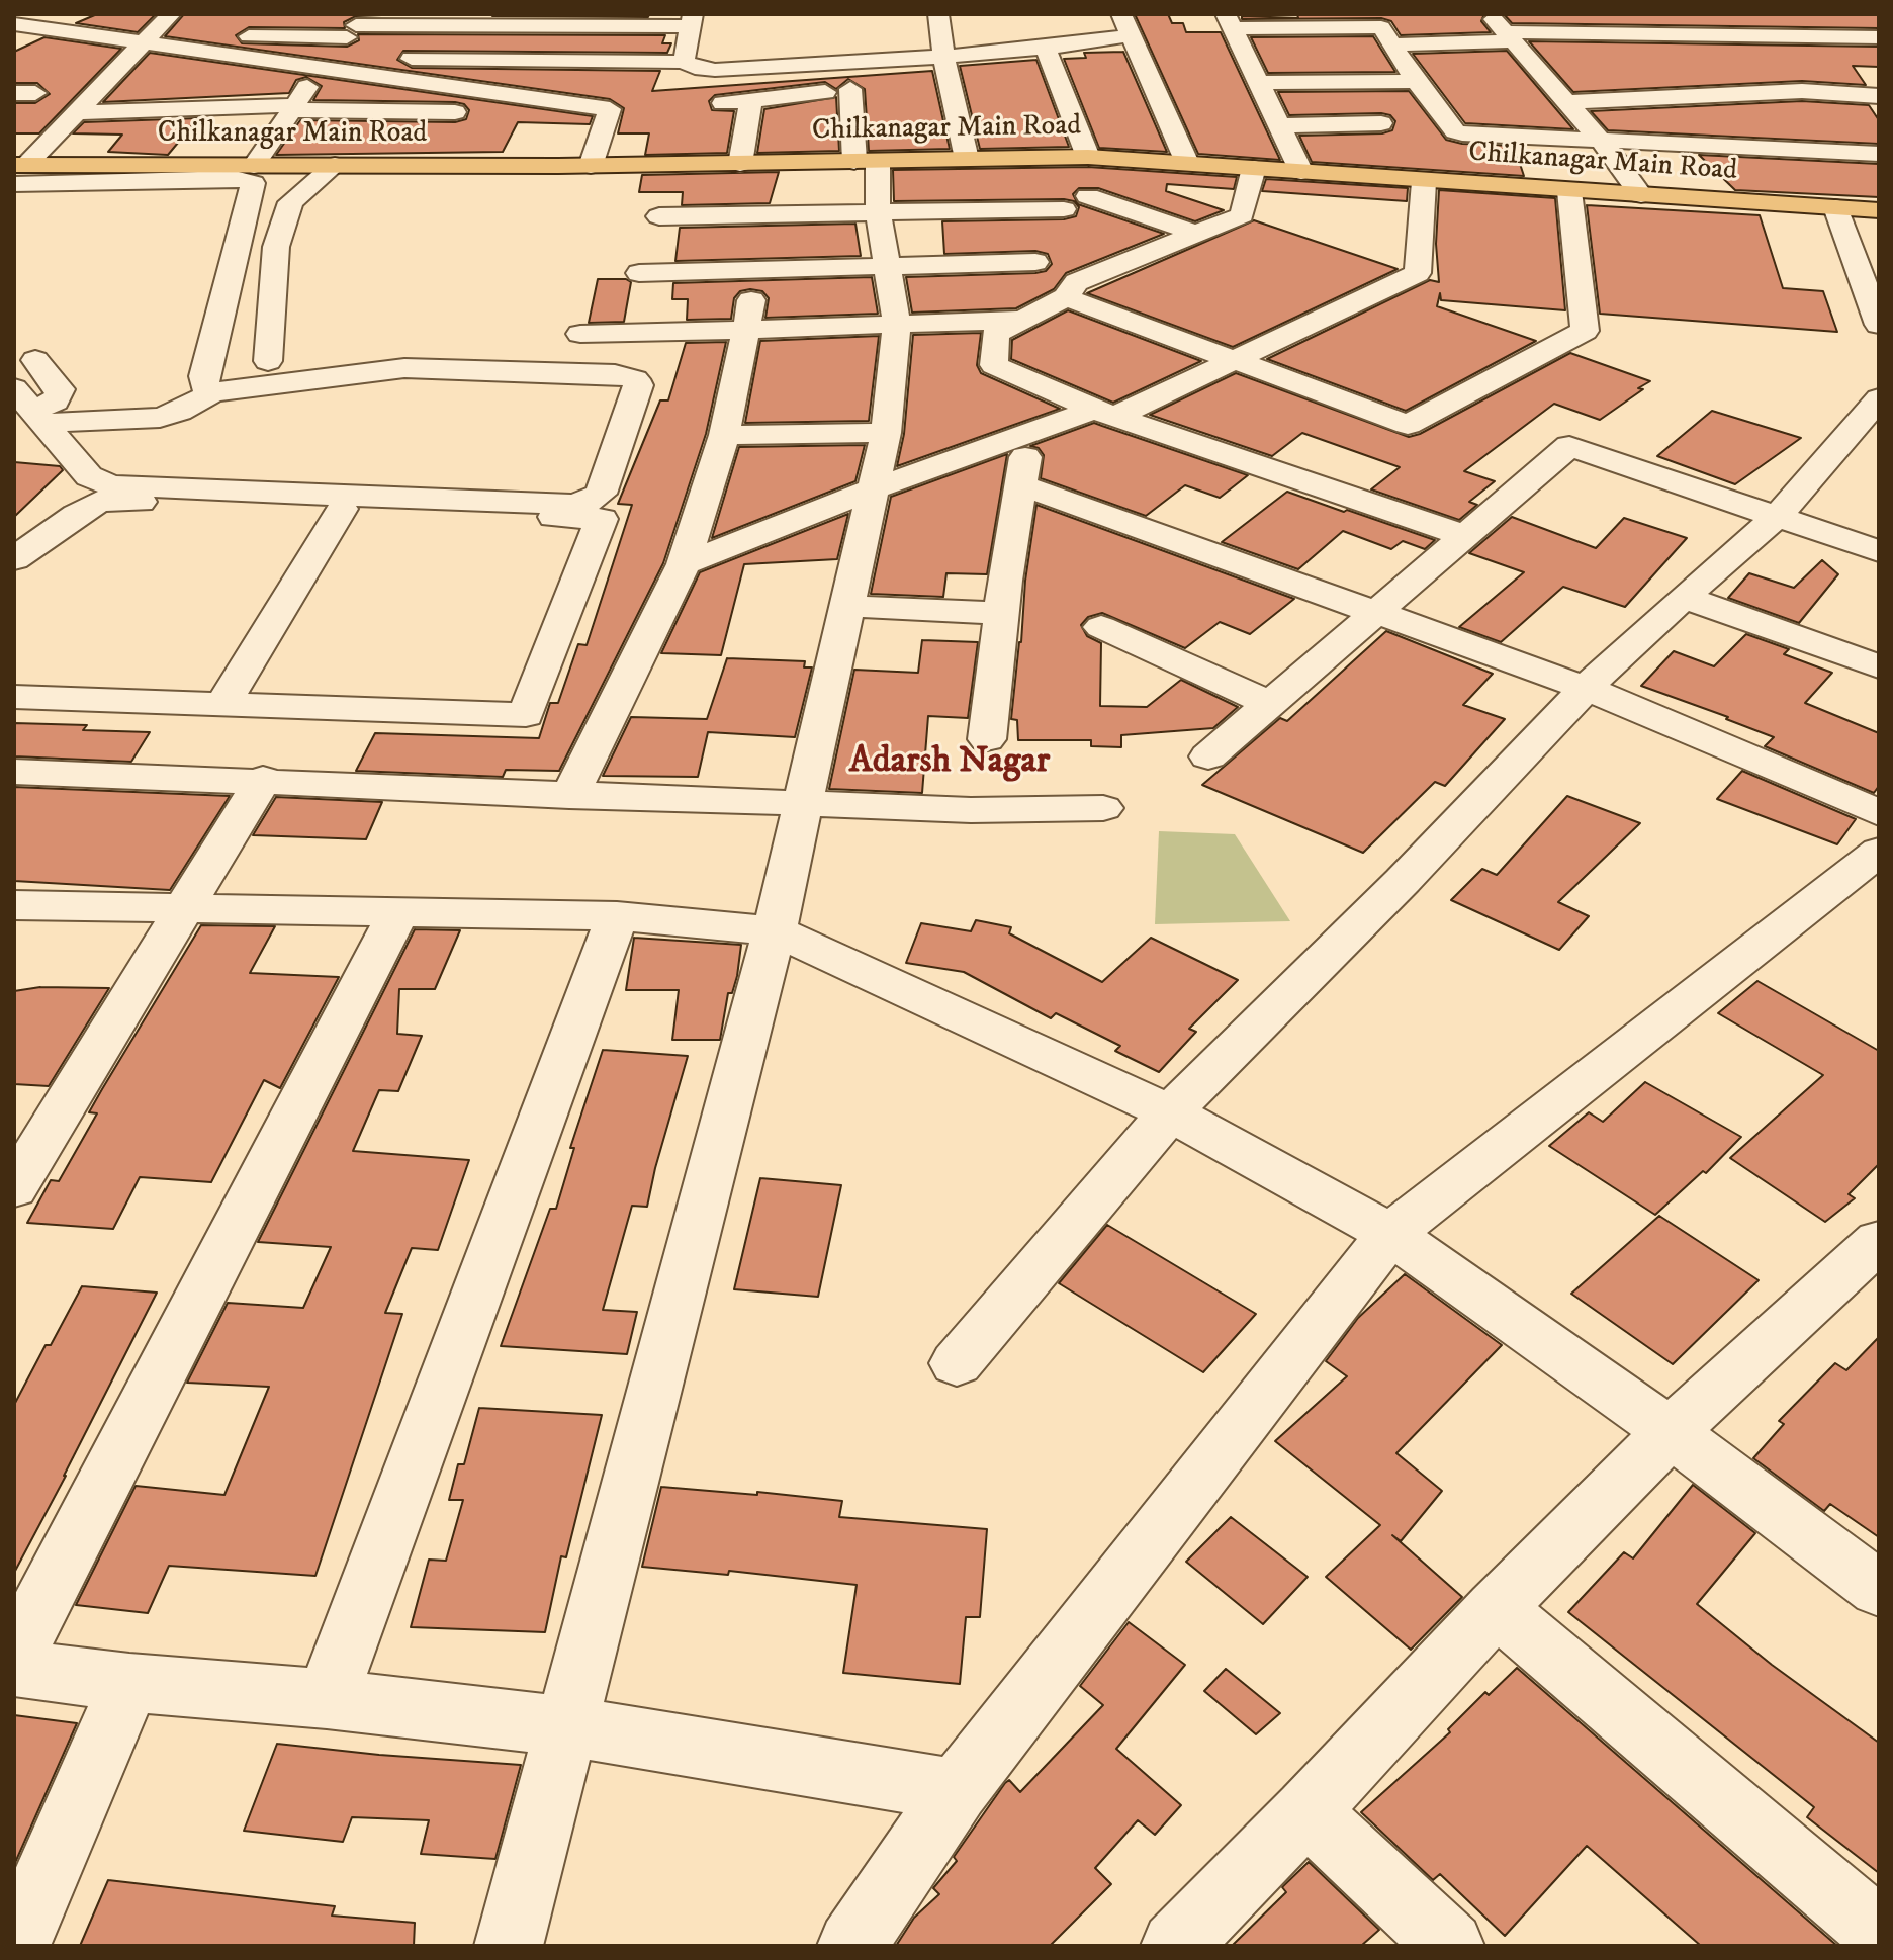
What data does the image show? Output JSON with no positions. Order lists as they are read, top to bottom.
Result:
{
  "streets": {
    "main road": ["Chilkanagar Main Road"]
  },
  "districts": ["Adarsh Nagar"]
}
